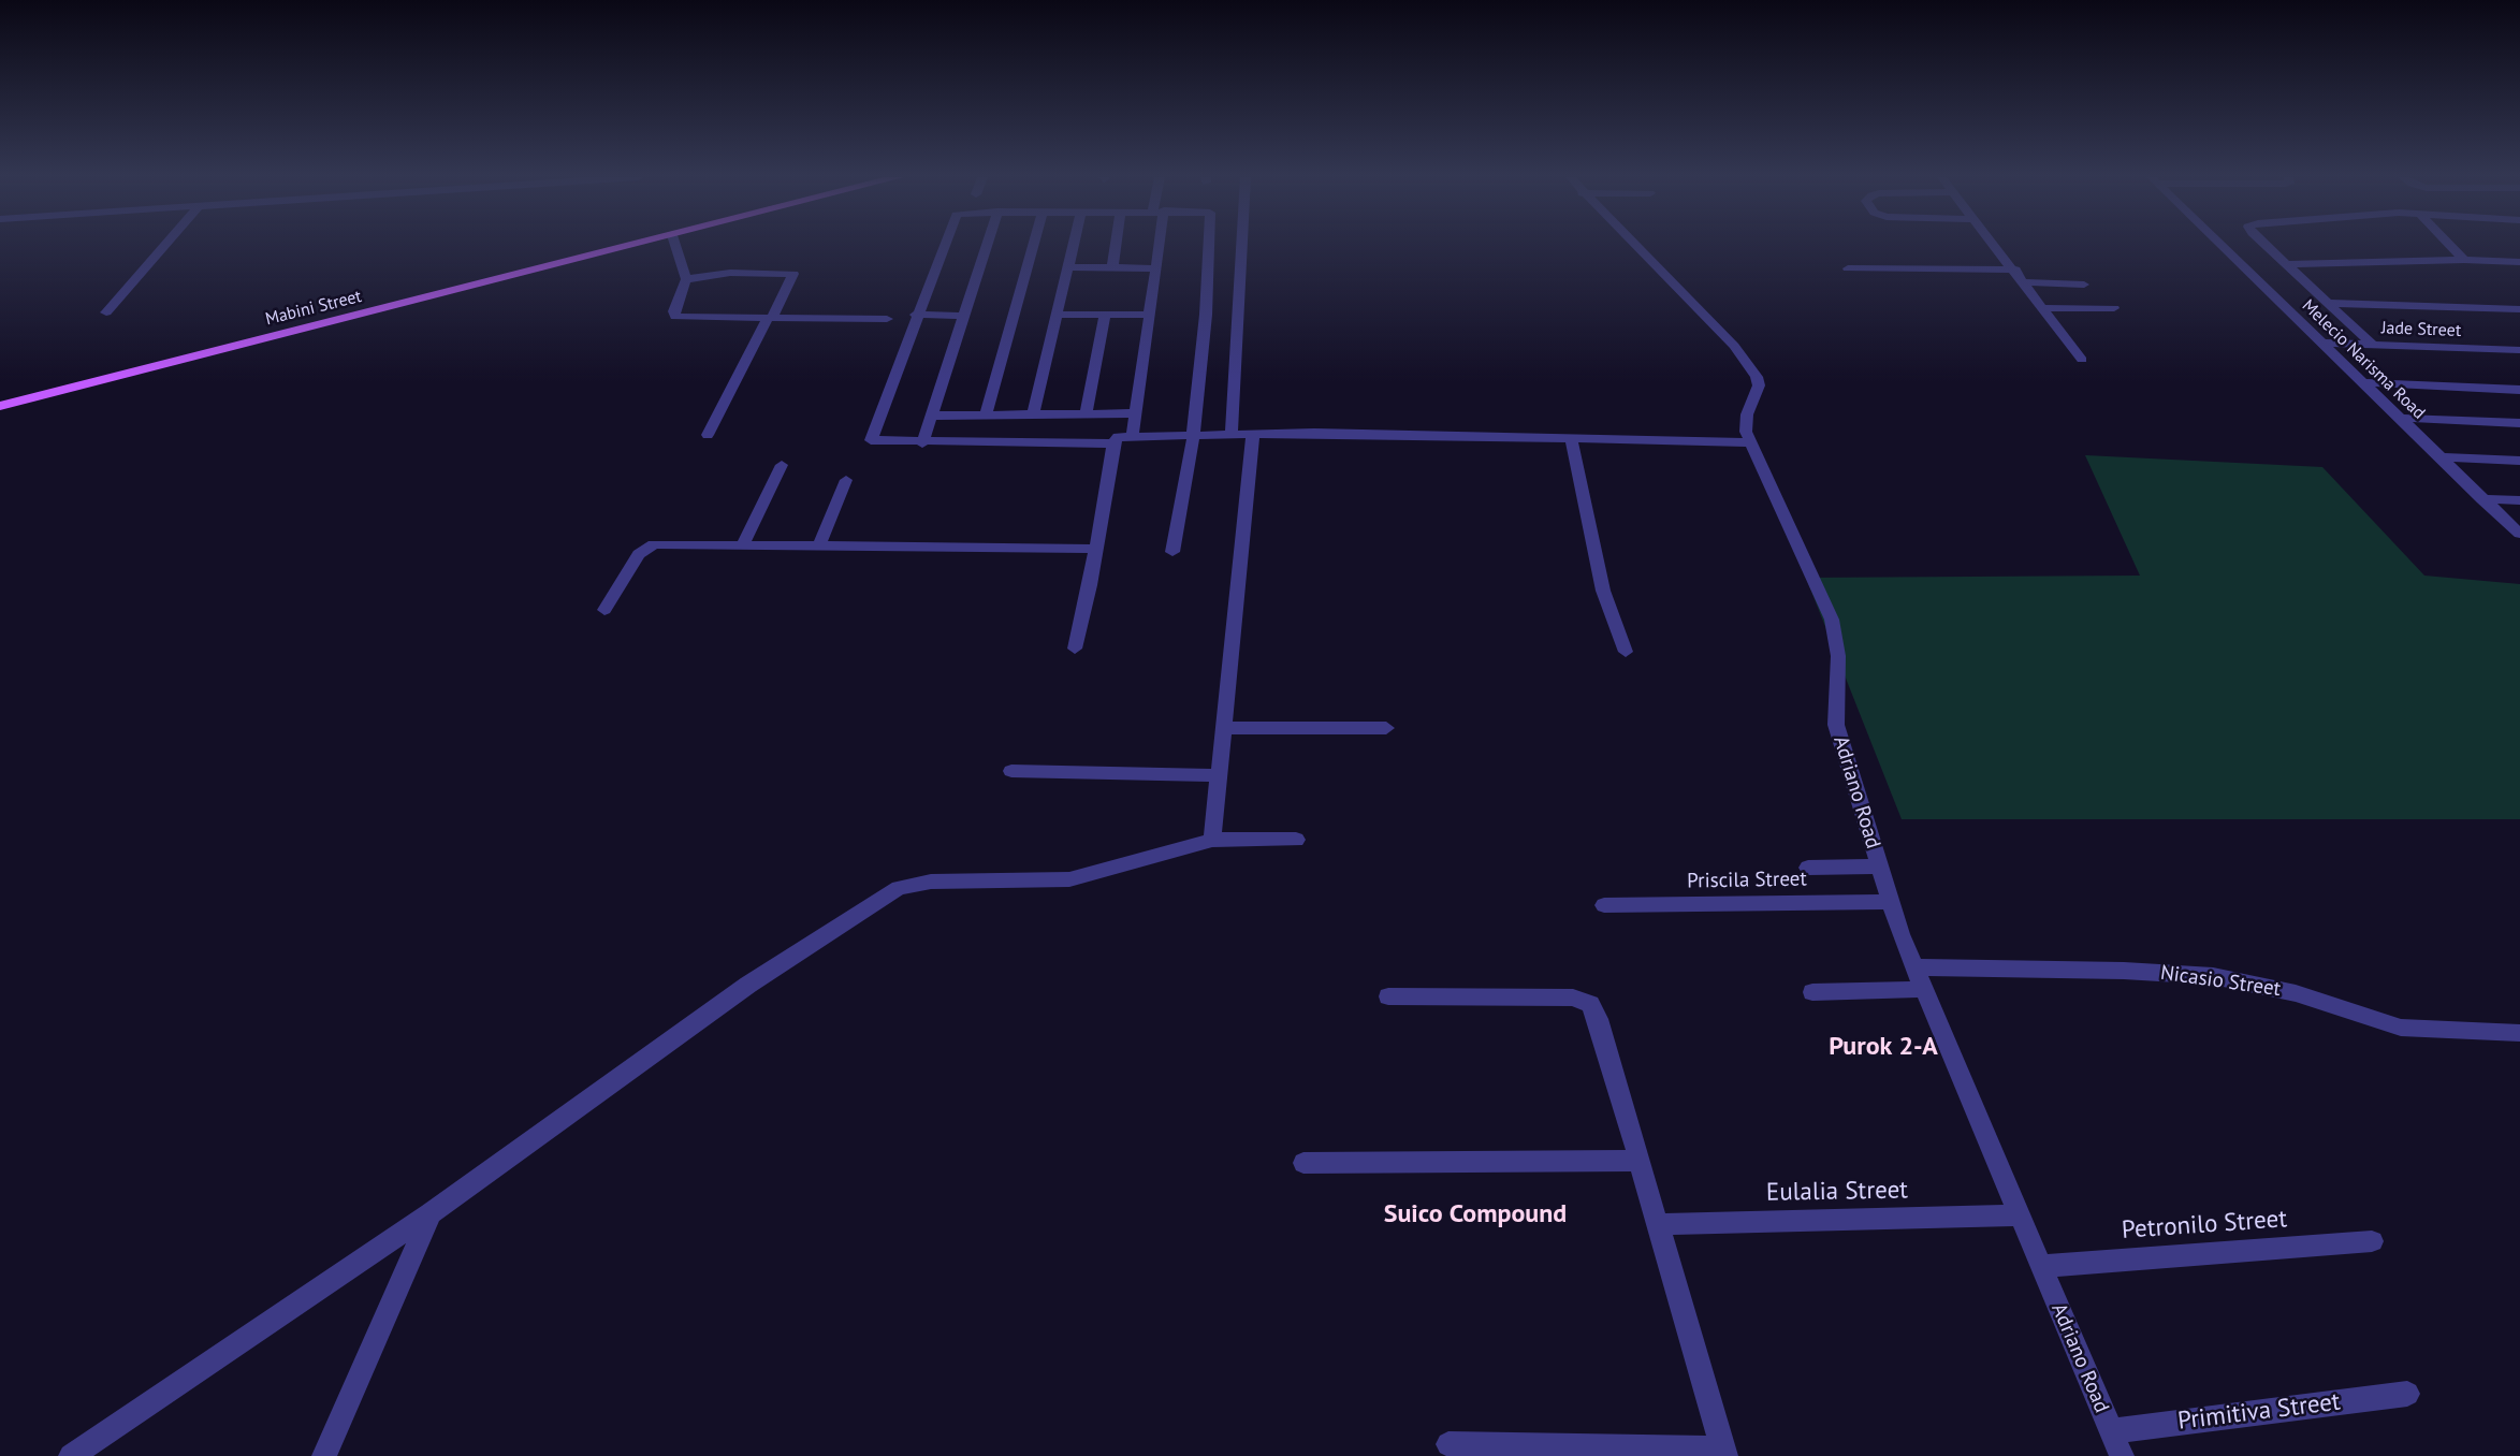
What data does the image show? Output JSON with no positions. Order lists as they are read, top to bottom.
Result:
{
  "streets": {
    "main road": ["Mabini Street"],
    "street": [
      "Jade Street",
      "Melecio Narisma Road",
      "Adriano Road",
      "Priscila Street",
      "Nicasio Street",
      "Eulalia Street",
      "Petronilo Street",
      "Primitiva Street"
    ]
  },
  "crossings": [
    ["Jade Street", "Melecio Narisma Road"],
    ["Adriano Road", "Priscila Street"],
    ["Adriano Road", "Nicasio Street"],
    ["Adriano Road", "Eulalia Street"],
    ["Adriano Road", "Petronilo Street"],
    ["Adriano Road", "Primitiva Street"]
  ],
  "districts": ["Purok 2-A", "Suico Compound"]
}
